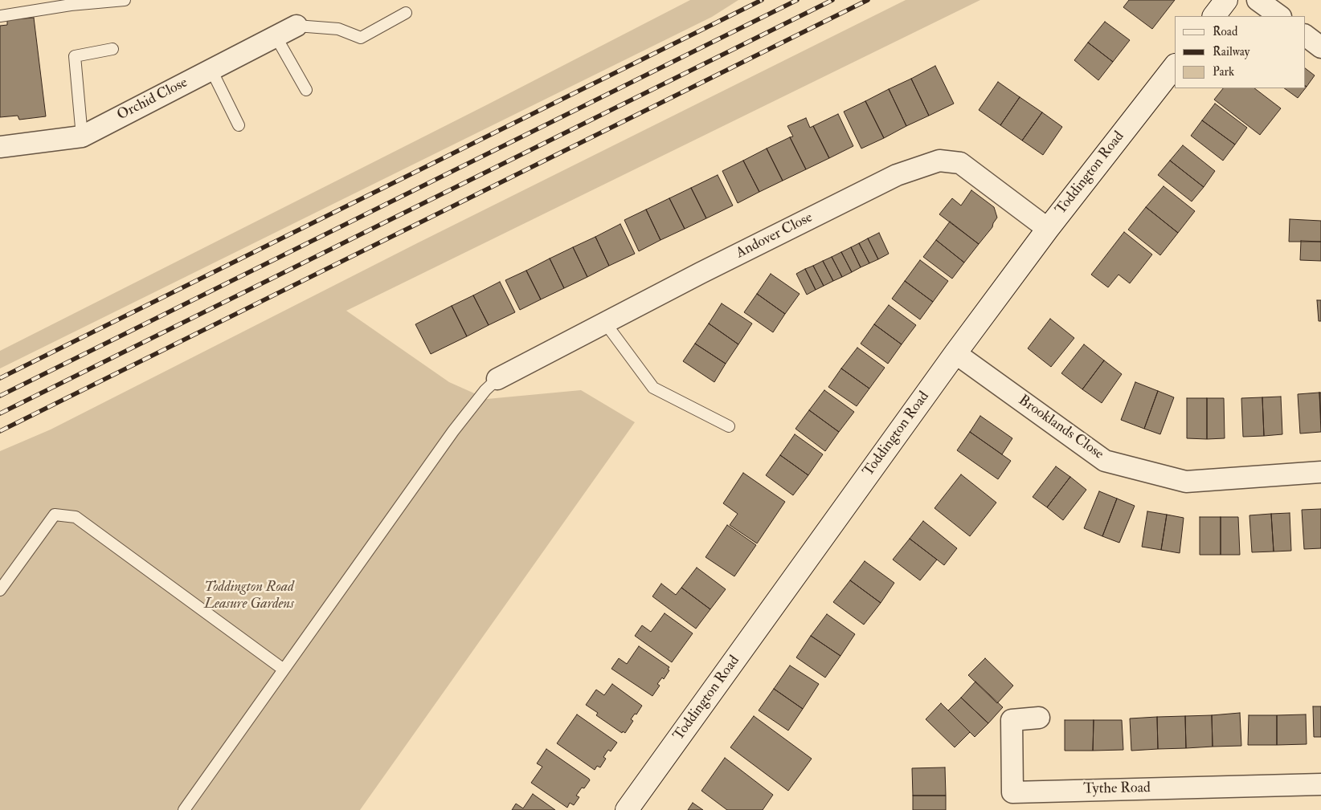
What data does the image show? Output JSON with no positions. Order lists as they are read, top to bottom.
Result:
{
  "streets": {
    "main road": ["Toddington Road"],
    "street": [
      "Orchid Close",
      "Andover Close",
      "Brooklands Close",
      "Tythe Road"
    ]
  },
  "crossings": [
    ["Toddington Road", "Andover Close"],
    ["Toddington Road", "Brooklands Close"]
  ],
  "parks": ["Toddington Road Leasure Gardens"],
  "legend": ["Road", "Railway", "Park"]
}
